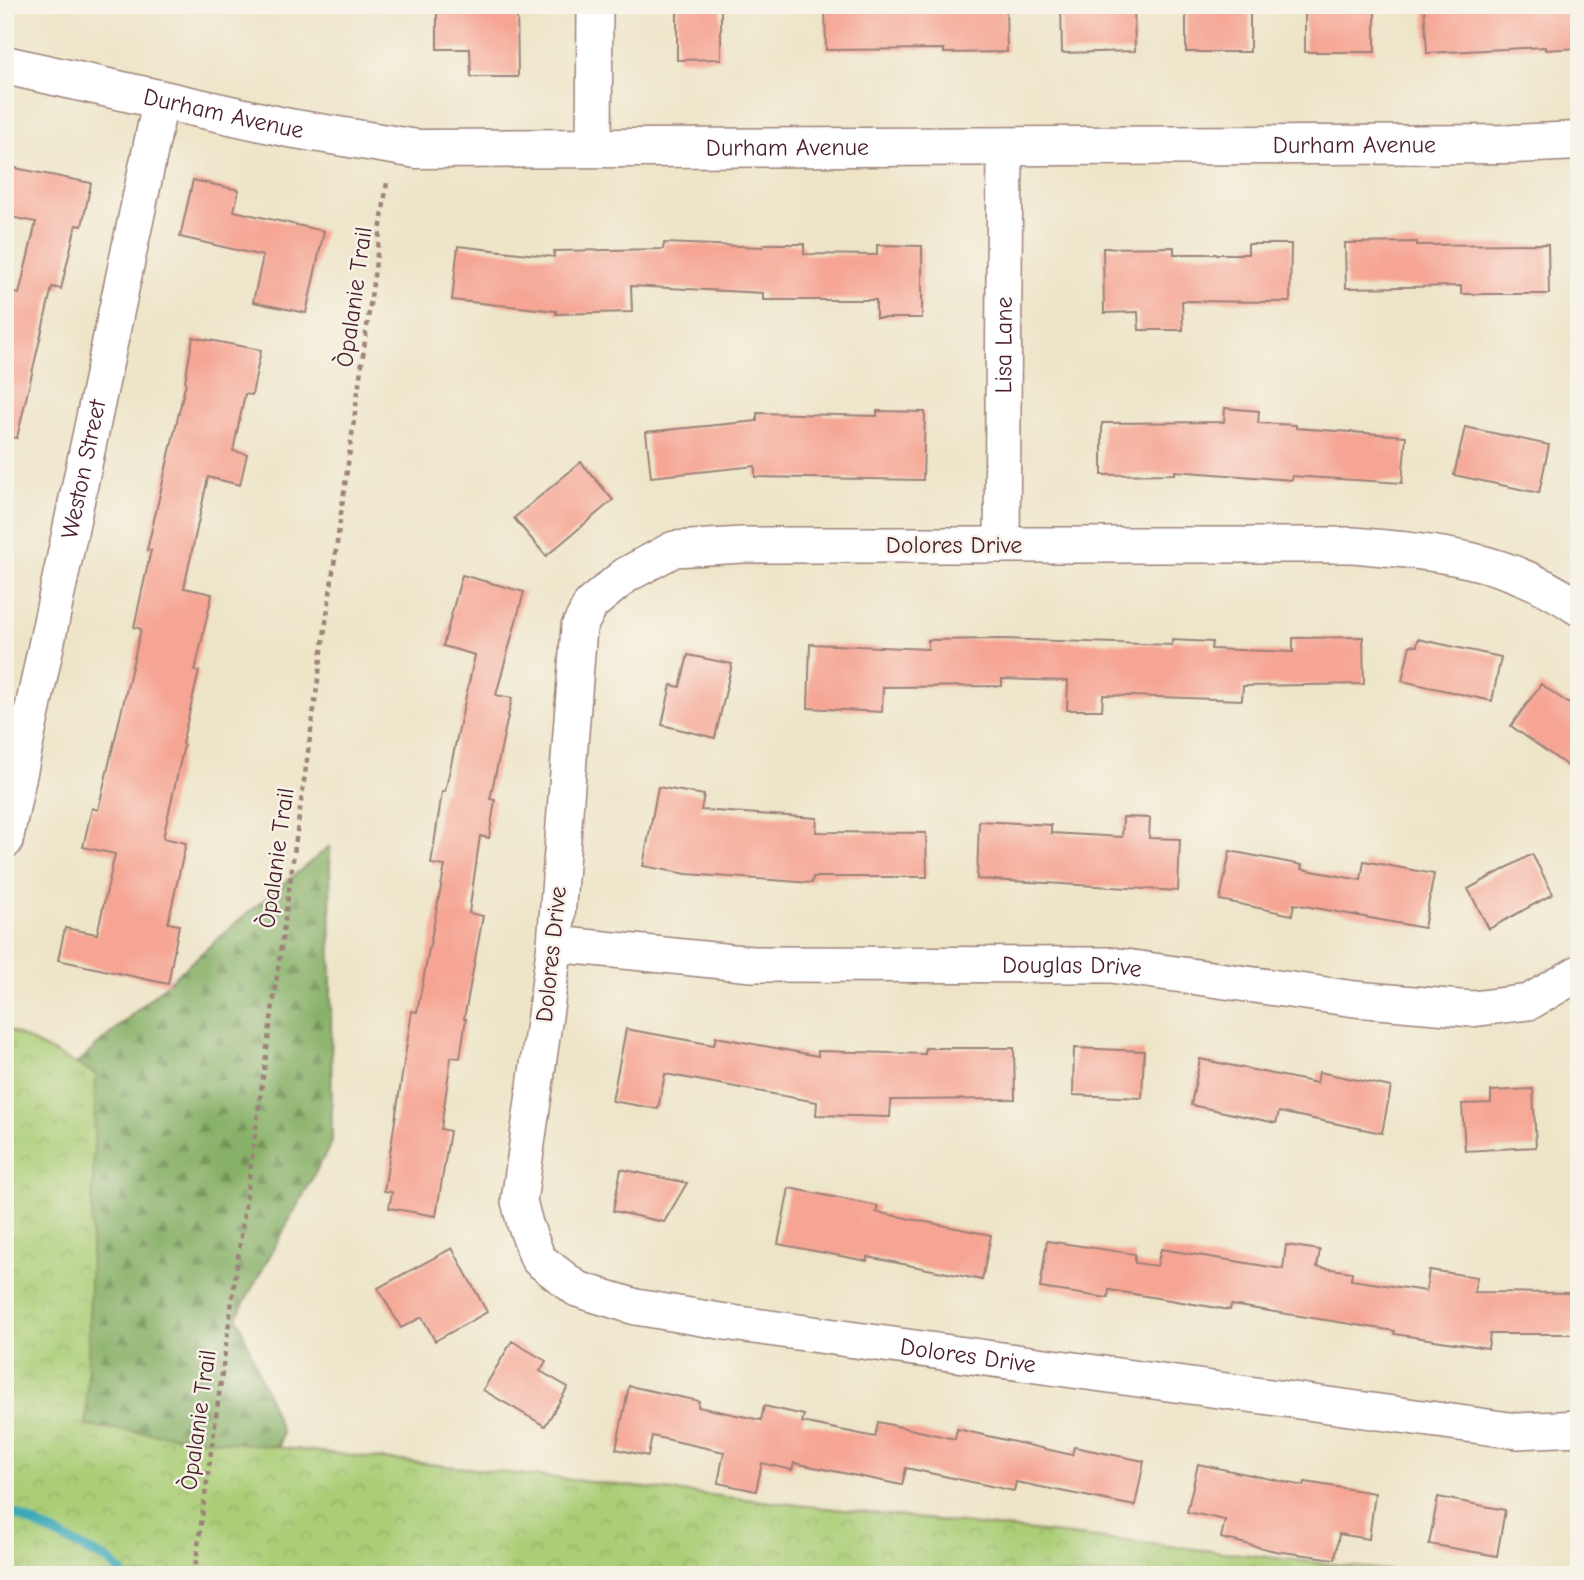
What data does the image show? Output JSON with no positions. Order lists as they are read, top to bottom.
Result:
{
  "streets": {
    "street": [
      "Durham Avenue",
      "Lisa Lane",
      "Weston Street",
      "Dolores Drive",
      "Douglas Drive"
    ],
    "path": ["Òpalanie Trail"]
  },
  "crossings": [
    ["Durham Avenue", "Òpalanie Trail"],
    ["Durham Avenue", "Lisa Lane"],
    ["Durham Avenue", "Weston Street"],
    ["Lisa Lane", "Dolores Drive"],
    ["Dolores Drive", "Douglas Drive"]
  ]
}
